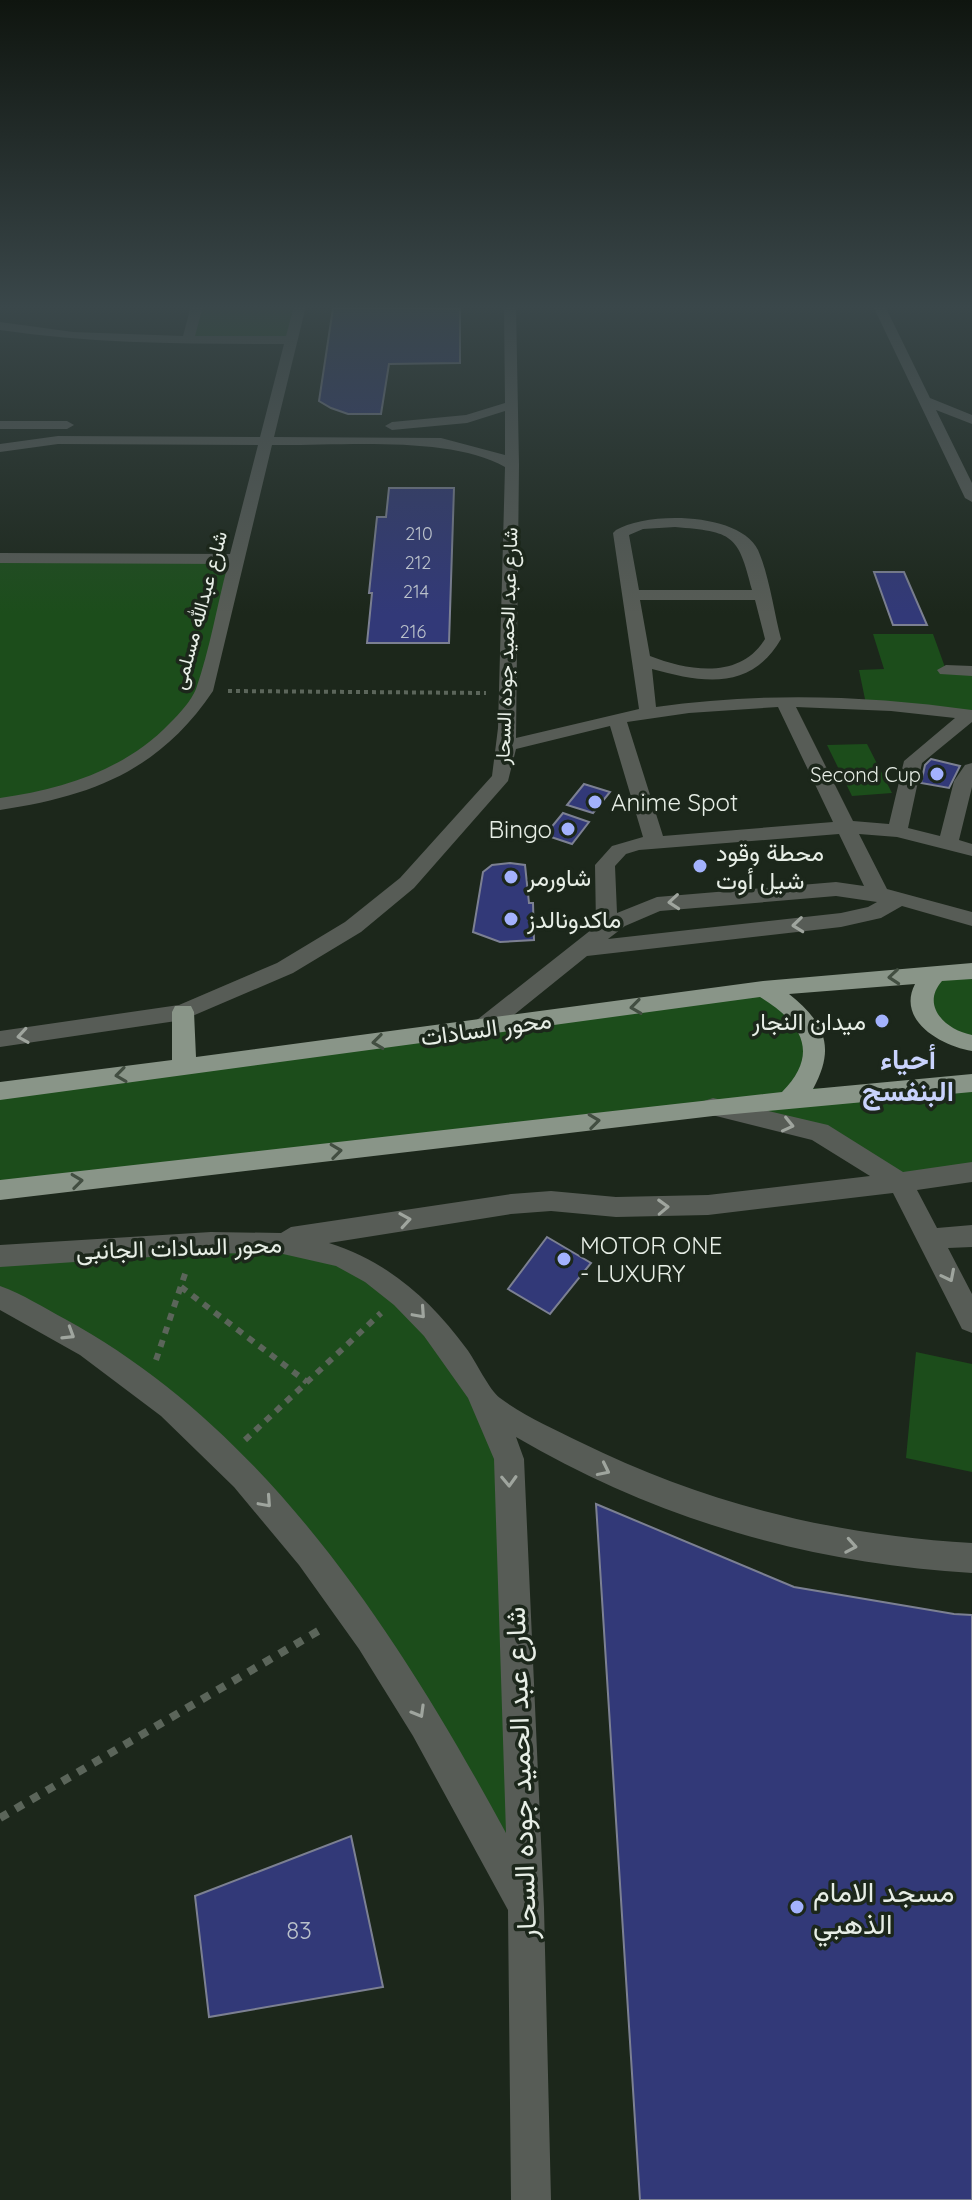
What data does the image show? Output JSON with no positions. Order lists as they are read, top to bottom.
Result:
{
  "streets": {
    "main road": ["محور السادات"],
    "street": ["شارع عبدالله مسلمى", "شارع عبد الحميد جوده السحار", "محور السادات الجانبى"]
  },
  "crossings": [
    ["شارع عبد الحميد جوده السحار", "محور السادات الجانبى"]
  ],
  "districts": ["أحياء البنفسج"],
  "places": [
    "Second Cup",
    "Anime Spot",
    "Bingo",
    "محطة وقود شيل أوت",
    "شاورمر",
    "ماكدونالدز",
    "ميدان النجار",
    "MOTOR ONE - LUXURY",
    "مسجد الامام الذهبي"
  ],
  "house_numbers": [
    "210",
    "212",
    "214",
    "216",
    "83"
  ]
}
